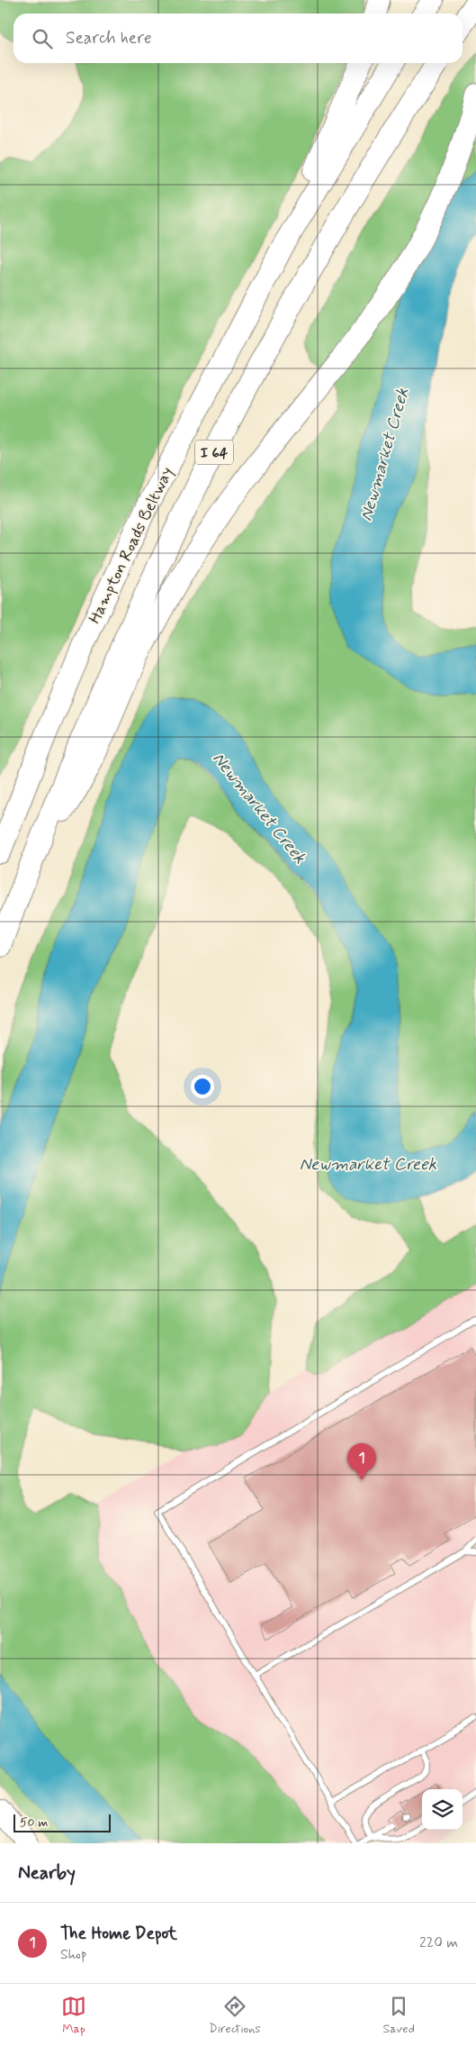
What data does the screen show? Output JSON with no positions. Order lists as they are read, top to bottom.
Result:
{
  "streets": {
    "highway": ["I 64", "Hampton Roads Beltway"]
  },
  "crossings": [
    ["I 64", "Hampton Roads Beltway"]
  ],
  "water": ["Newmarket Creek"],
  "scale_bar": "50 m",
  "page": {
    "search": "Search here",
    "pins": "1",
    "scale": "50 m",
    "heading": "Nearby",
    "list": [
      {
        "mark": "1",
        "name": "The Home Depot",
        "note": "Shop",
        "value": "220 m"
      }
    ],
    "nav": ["Map", "Directions", "Saved"]
  }
}
